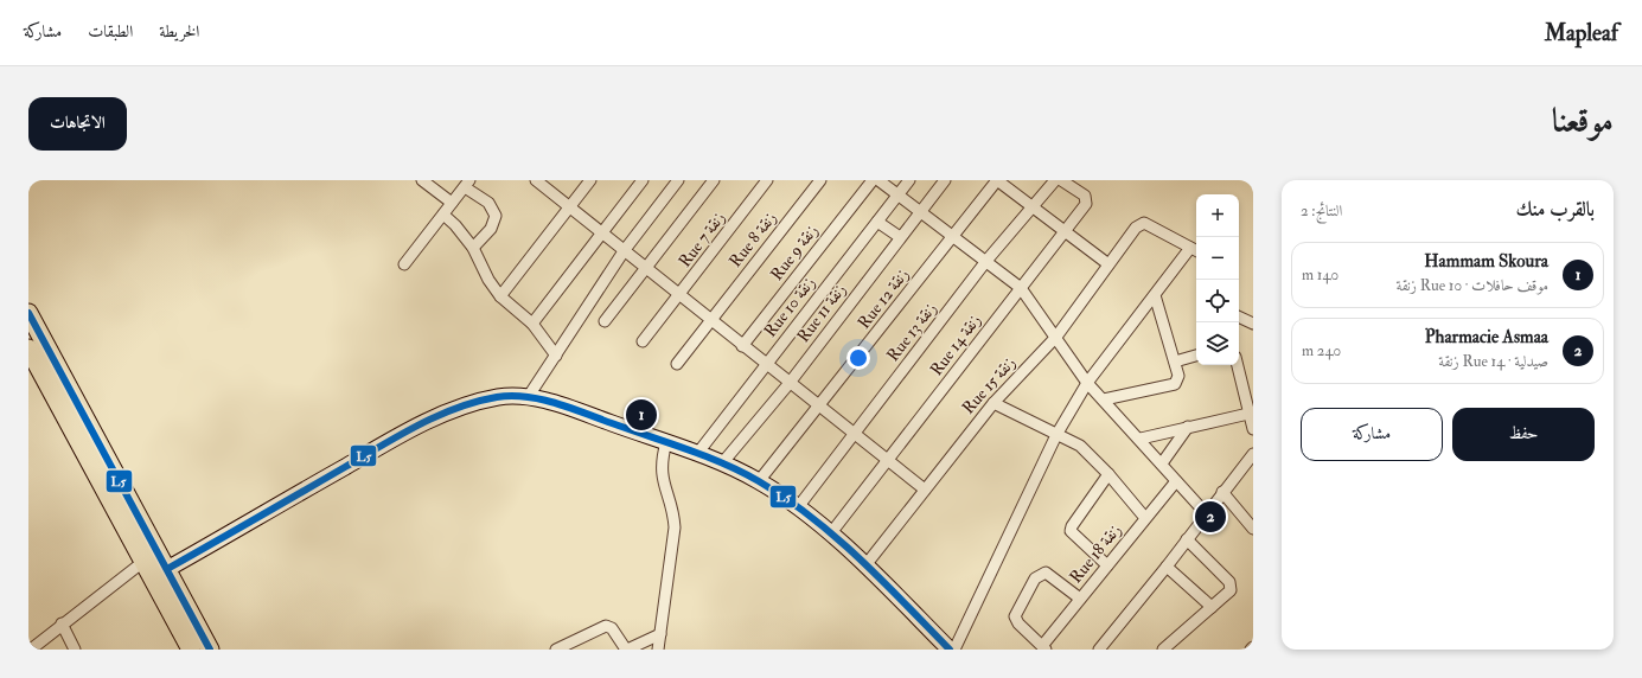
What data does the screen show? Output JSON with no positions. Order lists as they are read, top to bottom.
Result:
{
  "streets": {
    "street": [
      "Rue 7 زنقة",
      "Rue 8 زنقة",
      "Rue 9 زنقة",
      "Rue 12 زنقة",
      "Rue 10 زنقة",
      "Rue 11 زنقة",
      "Rue 13 زنقة",
      "Rue 14 زنقة",
      "Rue 15 زنقة",
      "Rue 18 زنقة"
    ]
  },
  "lines": ["transit line L5"],
  "page": {
    "header": "Mapleaf",
    "nav": ["الخريطة", "الطبقات", "مشاركة"],
    "title": "موقعنا",
    "buttons": [
      "الاتجاهات",
      ["حفظ", "مشاركة"]
    ],
    "heading": ["بالقرب منك", "النتائج: 2"],
    "map_buttons": ["+", "−"],
    "list": [
      {
        "mark": "1",
        "name": "Hammam Skoura",
        "note": "موقف حافلات · Rue 10 زنقة",
        "value": "140 m"
      },
      {
        "mark": "2",
        "name": "Pharmacie Asmaa",
        "note": "صيدلية · Rue 14 زنقة",
        "value": "240 m"
      }
    ],
    "pins": ["1", "2"]
  }
}
